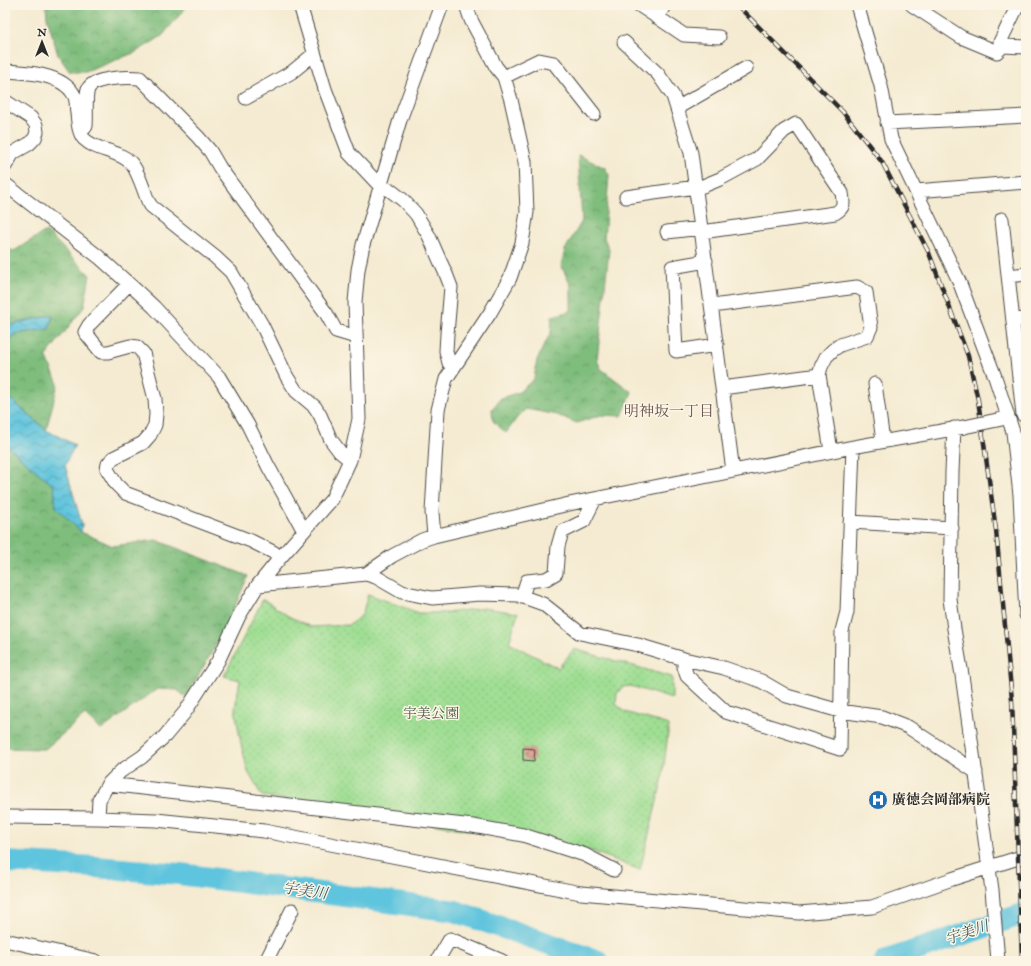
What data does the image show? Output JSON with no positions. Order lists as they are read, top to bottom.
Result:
{
  "districts": ["明神坂一丁目"],
  "water": ["宇美川"],
  "parks": ["宇美公園"],
  "places": {
    "hospital": ["廣徳会岡部病院"]
  },
  "north": "top"
}
